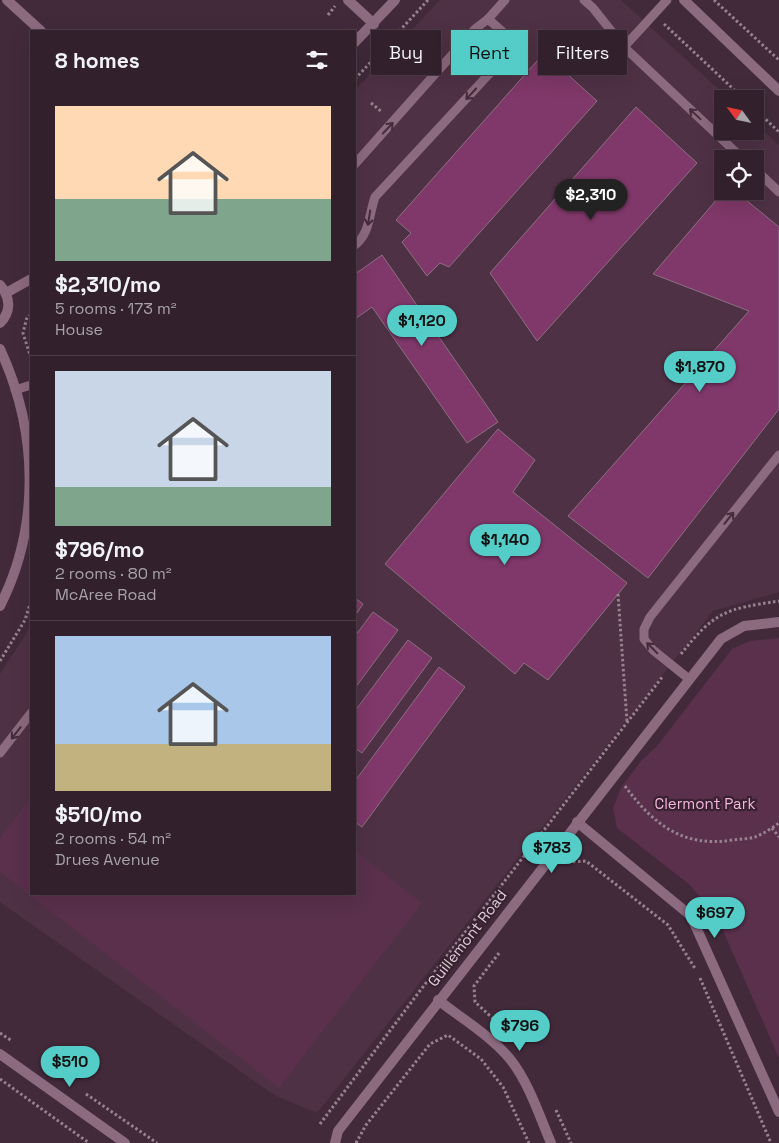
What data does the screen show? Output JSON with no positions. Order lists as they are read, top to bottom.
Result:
{
  "streets": {
    "street": ["Guillemont Road"]
  },
  "parks": ["Clermont Park"],
  "north": "top left",
  "page": {
    "chip": ["Buy", "Rent", "Filters"],
    "heading": "8 homes",
    "list": [
      {
        "name": "$2,310/mo",
        "note": "5 rooms · 173 m² · House"
      },
      {
        "name": "$796/mo",
        "note": "2 rooms · 80 m² · McAree Road"
      },
      {
        "name": "$510/mo",
        "note": "2 rooms · 54 m² · Drues Avenue"
      }
    ],
    "price": [
      "$2,310",
      "$1,120",
      "$1,870",
      "$1,140",
      "$783",
      "$697",
      "$796",
      "$510"
    ]
  }
}
